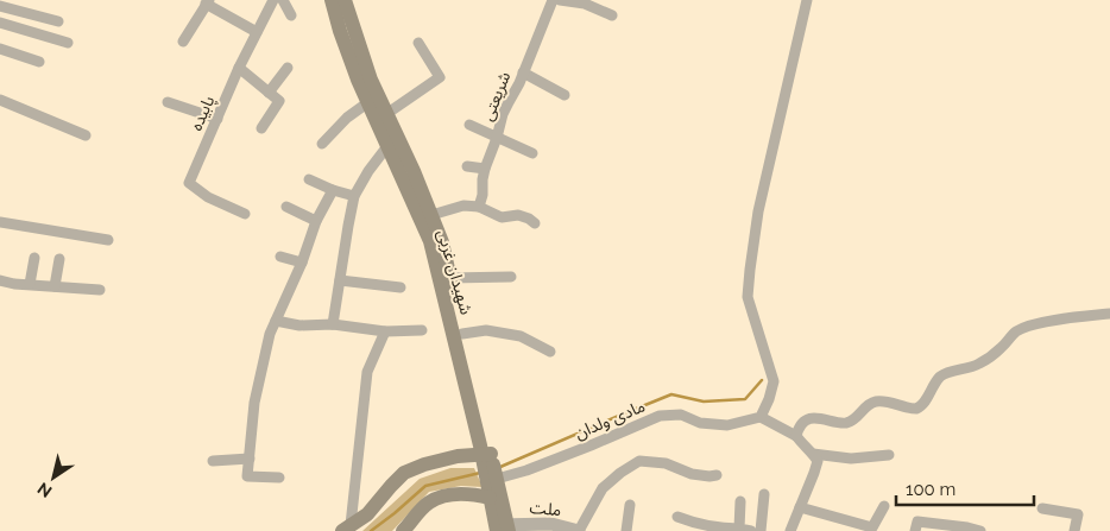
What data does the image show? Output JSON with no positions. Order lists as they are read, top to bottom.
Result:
{
  "streets": {
    "main road": ["شهیدان غربی"],
    "street": [
      "شریعتی",
      "پابیده",
      "مادی ولدان",
      "ملت"
    ]
  },
  "crossings": [
    ["شهیدان غربی", "مادی ولدان"],
    ["شهیدان غربی", "ملت"]
  ],
  "scale_bar": "100 m",
  "north": "bottom left"
}
